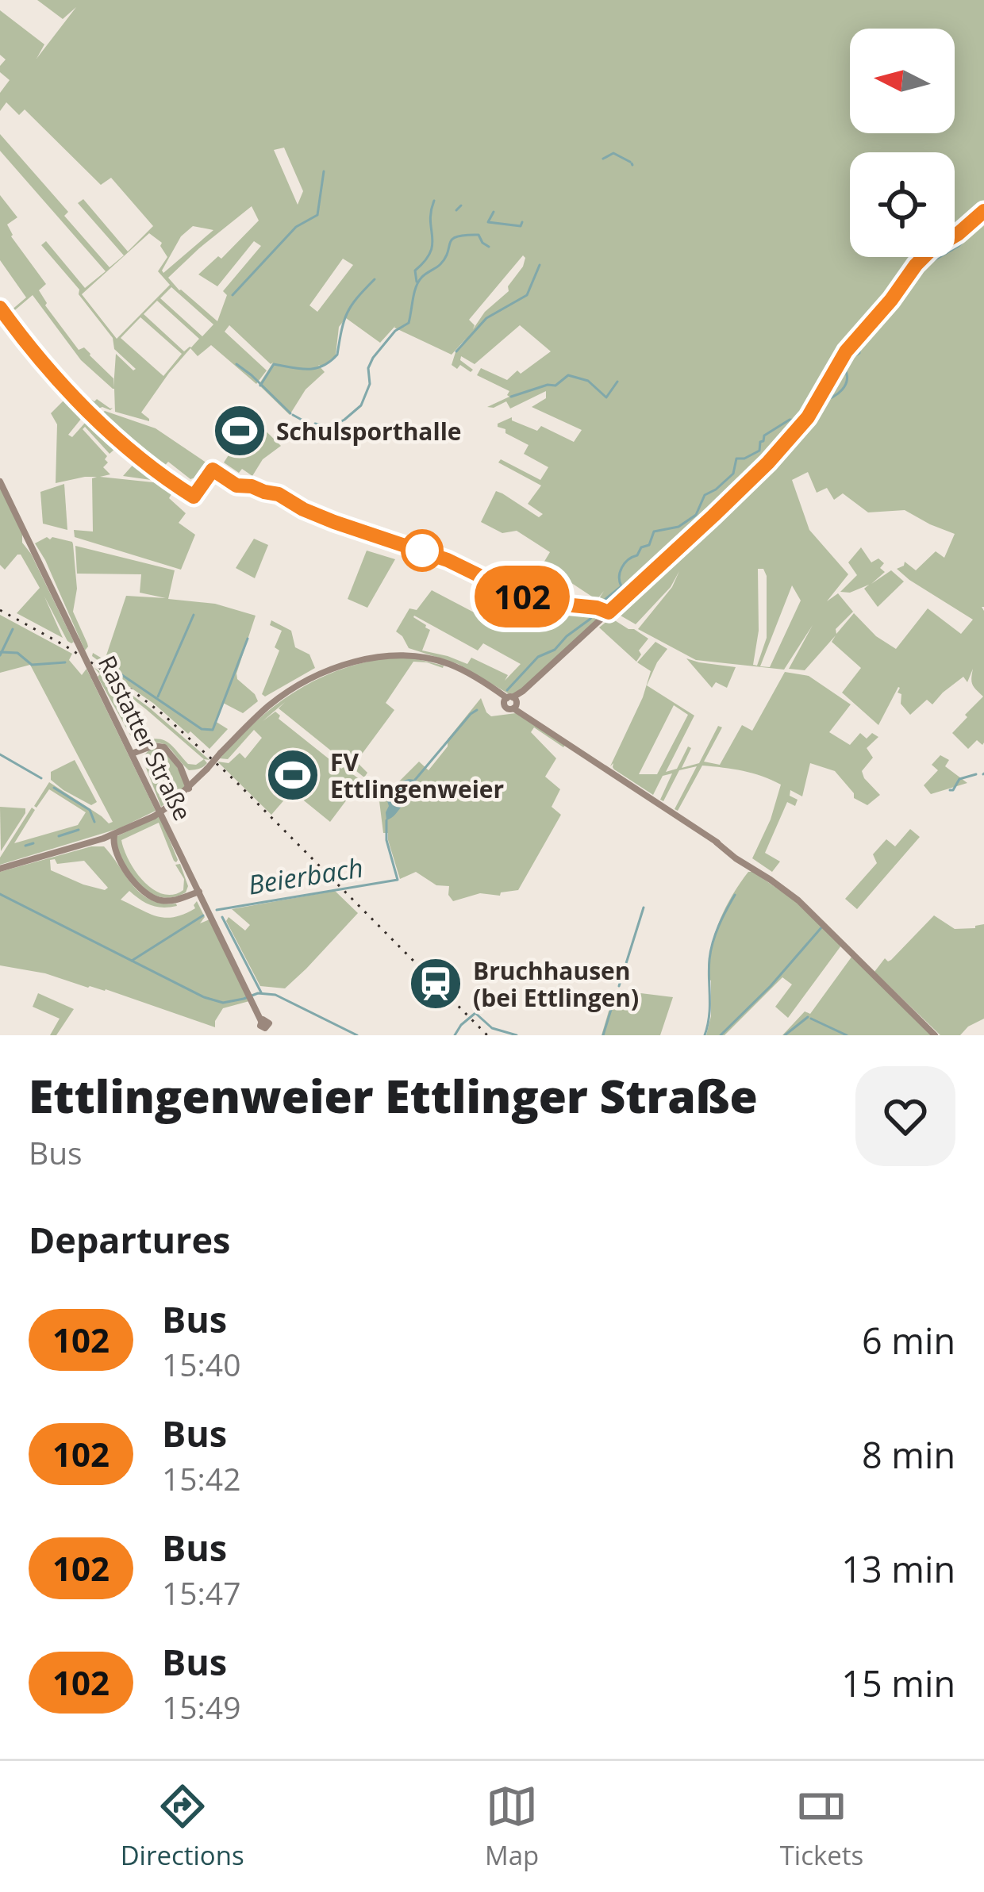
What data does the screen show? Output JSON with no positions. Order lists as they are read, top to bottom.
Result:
{
  "streets": {
    "main road": ["Rastatter Straße"]
  },
  "water": ["Beierbach"],
  "places": {
    "sports": ["Schulsporthalle", "FV Ettlingenweier"],
    "station": ["Bruchhausen (bei Ettlingen)"]
  },
  "lines": ["bus line 102"],
  "north": "left",
  "page": {
    "on_map": "102",
    "heading": [
      ["Ettlingenweier Ettlinger Straße", "Bus"],
      "Departures"
    ],
    "list": [
      {
        "mark": "102",
        "name": "Bus",
        "note": "15:40",
        "value": "6 min"
      },
      {
        "mark": "102",
        "name": "Bus",
        "note": "15:42",
        "value": "8 min"
      },
      {
        "mark": "102",
        "name": "Bus",
        "note": "15:47",
        "value": "13 min"
      },
      {
        "mark": "102",
        "name": "Bus",
        "note": "15:49",
        "value": "15 min"
      }
    ],
    "tabs": ["Directions", "Map", "Tickets"]
  }
}
